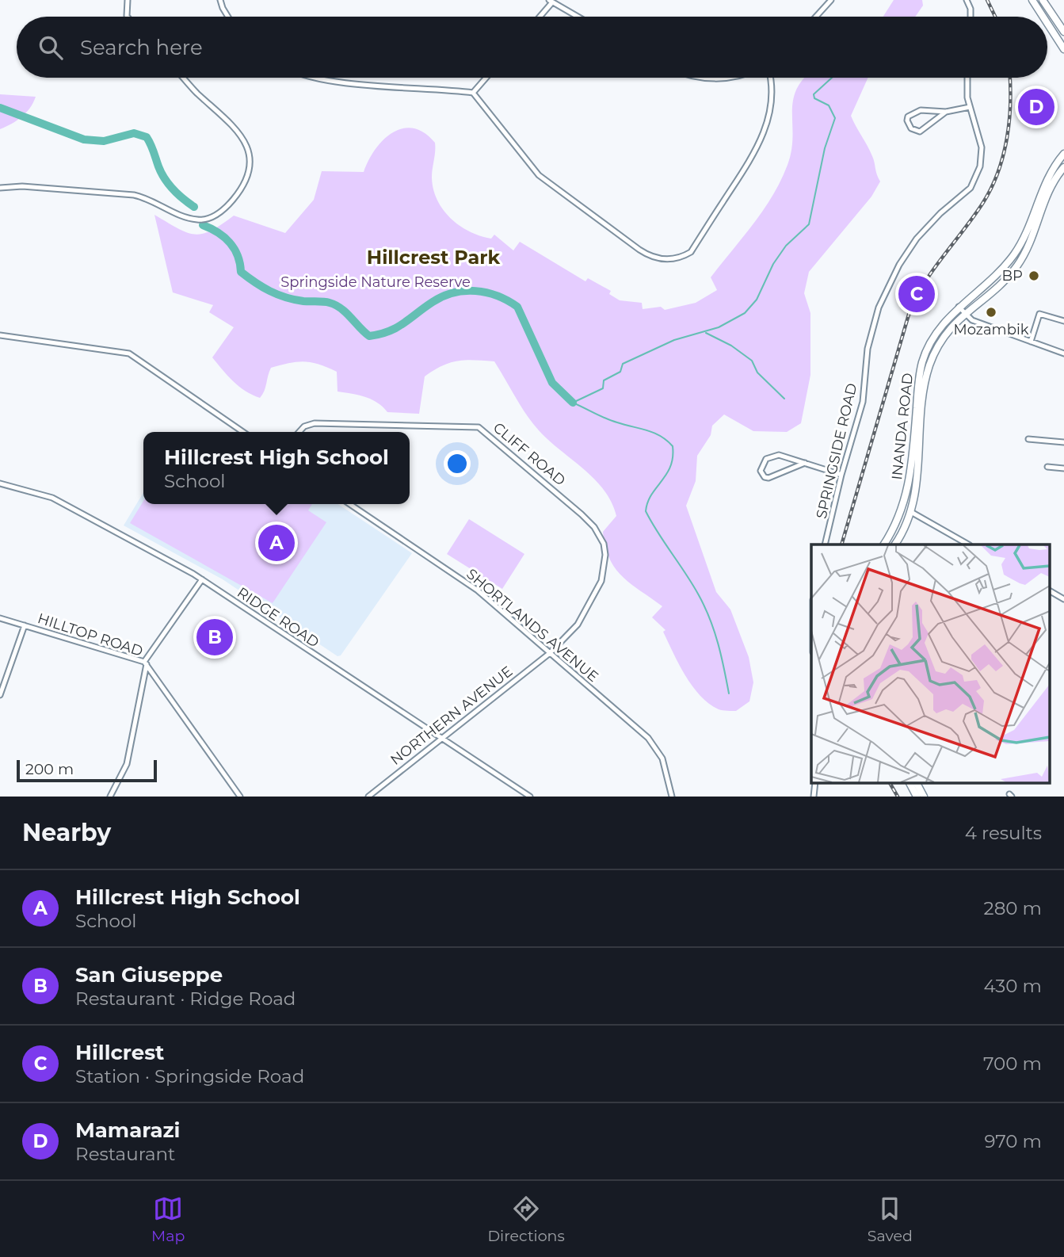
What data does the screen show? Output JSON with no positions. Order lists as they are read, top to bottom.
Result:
{
  "streets": {
    "main road": ["INANDA ROAD"],
    "street": [
      "SPRINGSIDE ROAD",
      "CLIFF ROAD",
      "RIDGE ROAD",
      "SHORTLANDS AVENUE",
      "HILLTOP ROAD",
      "NORTHERN AVENUE"
    ]
  },
  "crossings": [
    ["CLIFF ROAD", "SHORTLANDS AVENUE"],
    ["CLIFF ROAD", "NORTHERN AVENUE"],
    ["RIDGE ROAD", "NORTHERN AVENUE"],
    ["SHORTLANDS AVENUE", "NORTHERN AVENUE"]
  ],
  "districts": ["Hillcrest Park"],
  "parks": ["Springside Nature Reserve"],
  "places": ["BP", "Mozambik"],
  "scale_bar": "200 m",
  "page": {
    "search": "Search here",
    "pins": [
      "D",
      "C",
      "A",
      "B"
    ],
    "popup": ["Hillcrest High School", "School"],
    "scale": "200 m",
    "heading": ["Nearby", "4 results"],
    "list": [
      {
        "mark": "A",
        "name": "Hillcrest High School",
        "note": "School",
        "value": "280 m"
      },
      {
        "mark": "B",
        "name": "San Giuseppe",
        "note": "Restaurant · Ridge Road",
        "value": "430 m"
      },
      {
        "mark": "C",
        "name": "Hillcrest",
        "note": "Station · Springside Road",
        "value": "700 m"
      },
      {
        "mark": "D",
        "name": "Mamarazi",
        "note": "Restaurant",
        "value": "970 m"
      }
    ],
    "nav": ["Map", "Directions", "Saved"]
  }
}
